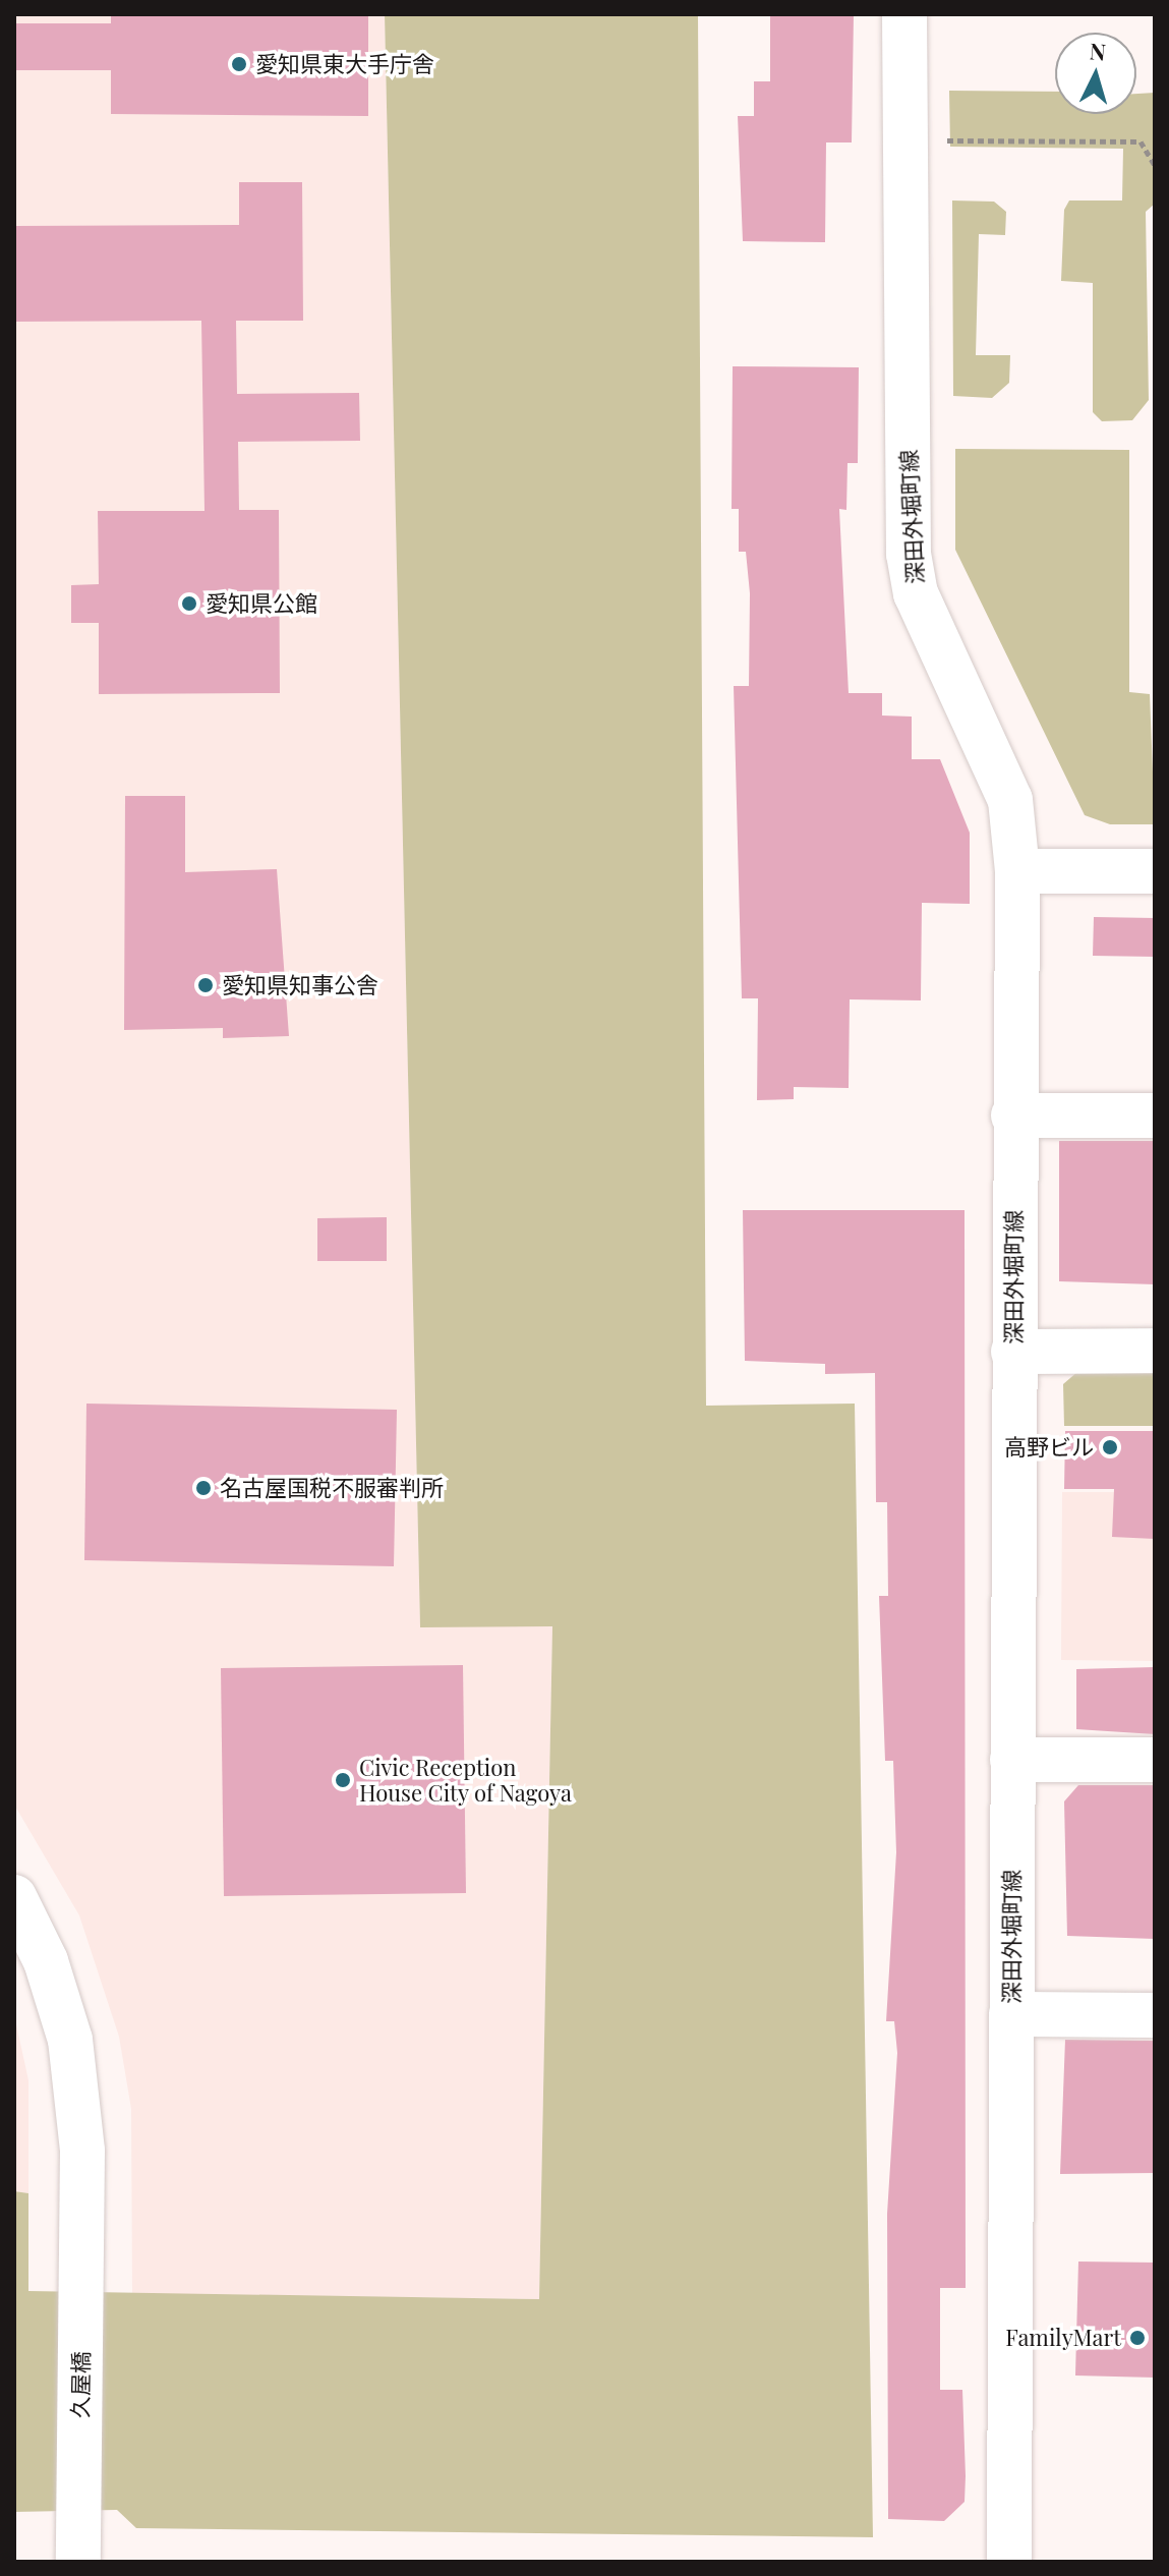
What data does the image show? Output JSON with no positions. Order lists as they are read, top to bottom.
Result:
{
  "streets": {
    "street": ["深田外堀町線", "久屋橋"]
  },
  "places": [
    "愛知県東大手庁舎",
    "愛知県公館",
    "愛知県知事公舎",
    "高野ビル",
    "名古屋国税不服審判所",
    "Civic Reception House City of Nagoya",
    "FamilyMart"
  ],
  "north": "top"
}
